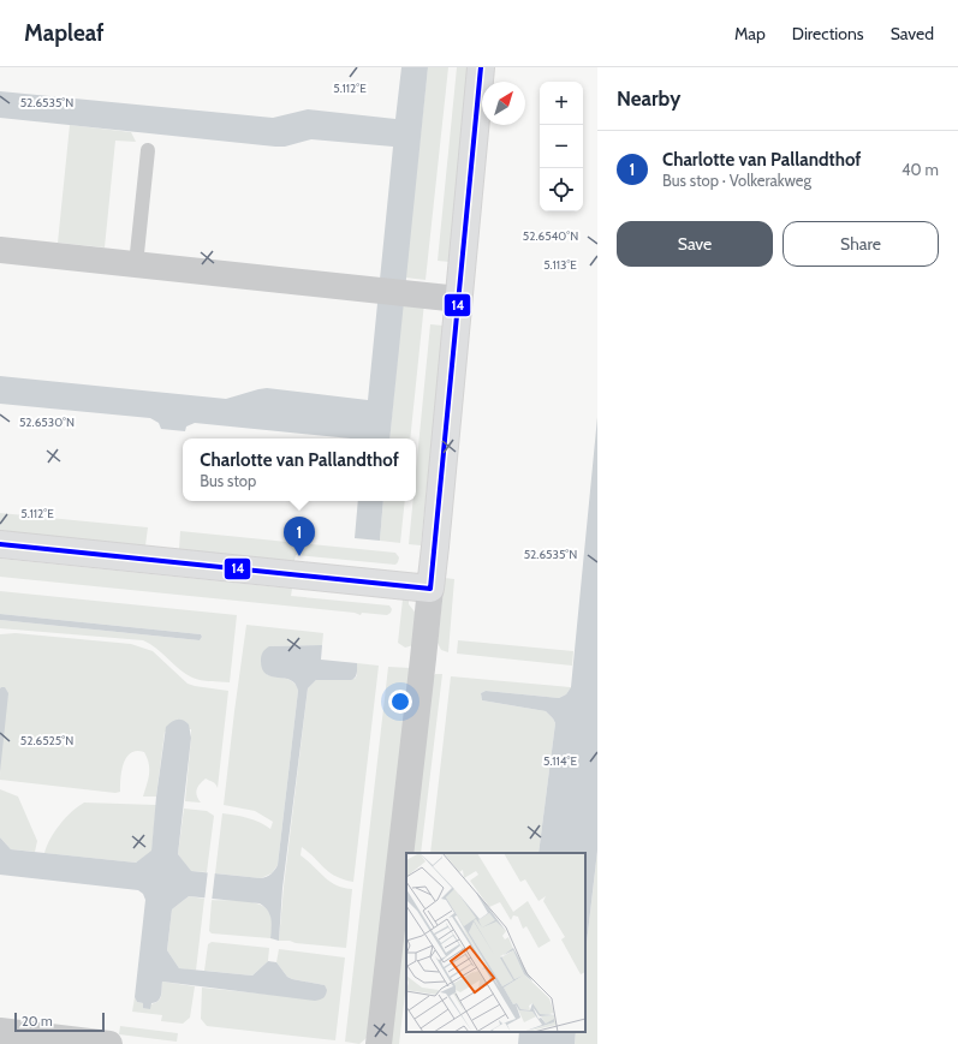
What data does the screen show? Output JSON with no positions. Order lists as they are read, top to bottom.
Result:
{
  "lines": ["transit line 14"],
  "scale_bar": "20 m",
  "north": "top right",
  "page": {
    "header": "Mapleaf",
    "nav": ["Map", "Directions", "Saved"],
    "heading": "Nearby",
    "map_buttons": ["+", "−"],
    "list": [
      {
        "mark": "1",
        "name": "Charlotte van Pallandthof",
        "note": "Bus stop · Volkerakweg",
        "value": "40 m"
      }
    ],
    "buttons": ["Save", "Share"],
    "popup": ["Charlotte van Pallandthof", "Bus stop"],
    "pins": "1",
    "scale": "20 m"
  },
  "coordinates": [
    "5.112°E",
    "52.6535°N",
    "52.6540°N",
    "5.113°E",
    "52.6530°N",
    "52.6525°N",
    "5.114°E"
  ]
}
